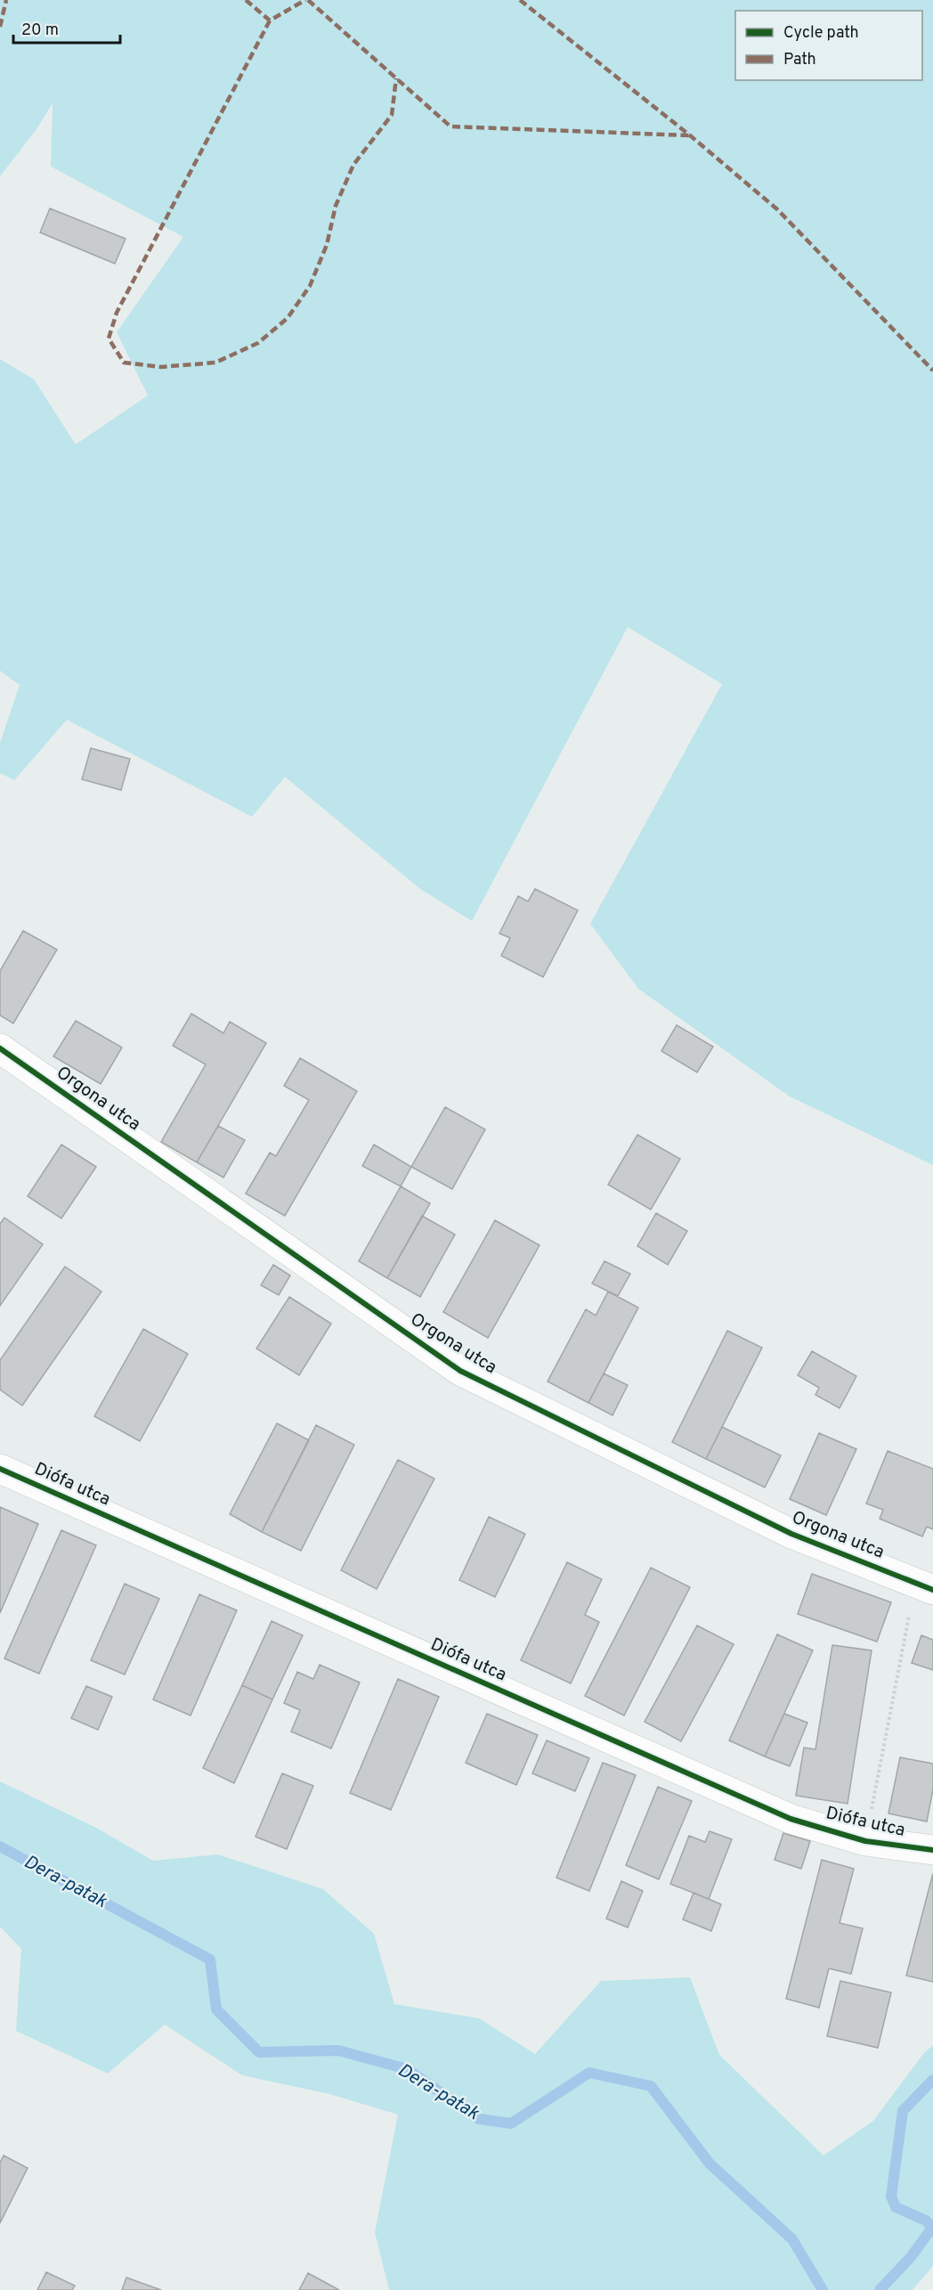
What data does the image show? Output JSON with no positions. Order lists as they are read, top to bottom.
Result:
{
  "streets": {
    "street": ["Orgona utca", "Diófa utca"]
  },
  "water": ["Dera-patak"],
  "legend": ["Cycle path", "Path"],
  "scale_bar": "20 m"
}
